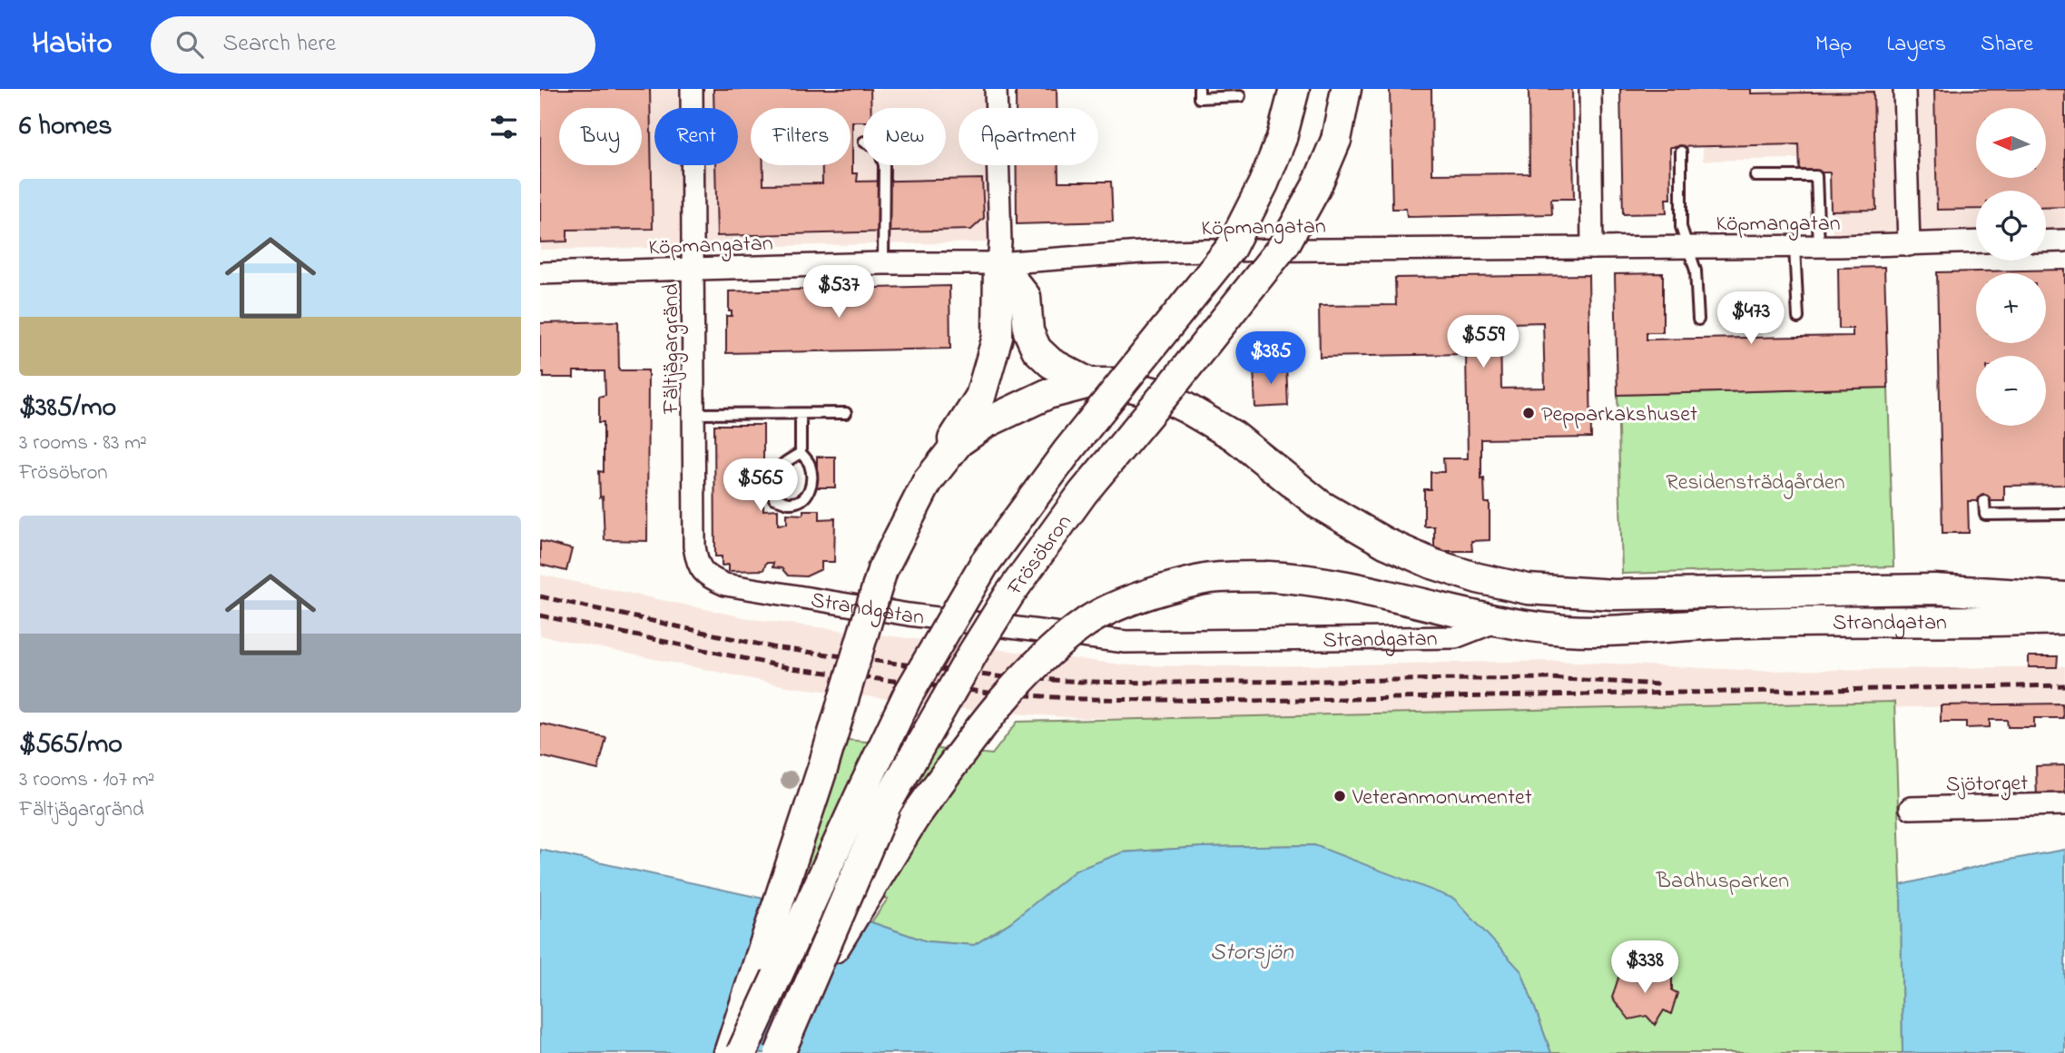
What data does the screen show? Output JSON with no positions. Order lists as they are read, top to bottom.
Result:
{
  "streets": {
    "main road": ["Frösöbron", "Strandgatan"],
    "street": ["Köpmangatan", "Fältjägargränd", "Sjötorget"]
  },
  "crossings": [
    ["Köpmangatan", "Fältjägargränd"],
    ["Fältjägargränd", "Strandgatan"]
  ],
  "water": ["Storsjön"],
  "parks": ["Residensträdgården", "Badhusparken"],
  "places": ["Pepparkakshuset", "Veteranmonumentet"],
  "north": "left",
  "page": {
    "header": "Habito",
    "search": "Search here",
    "nav": ["Map", "Layers", "Share"],
    "heading": "6 homes",
    "map_buttons": ["+", "−"],
    "chip": [
      "Buy",
      "Rent",
      "Filters",
      "New",
      "Apartment"
    ],
    "list": [
      {
        "name": "$385/mo",
        "note": "3 rooms · 83 m² · Frösöbron"
      },
      {
        "name": "$565/mo",
        "note": "3 rooms · 107 m² · Fältjägargränd"
      }
    ],
    "price": [
      "$537",
      "$473",
      "$559",
      "$385",
      "$565",
      "$338"
    ]
  }
}
